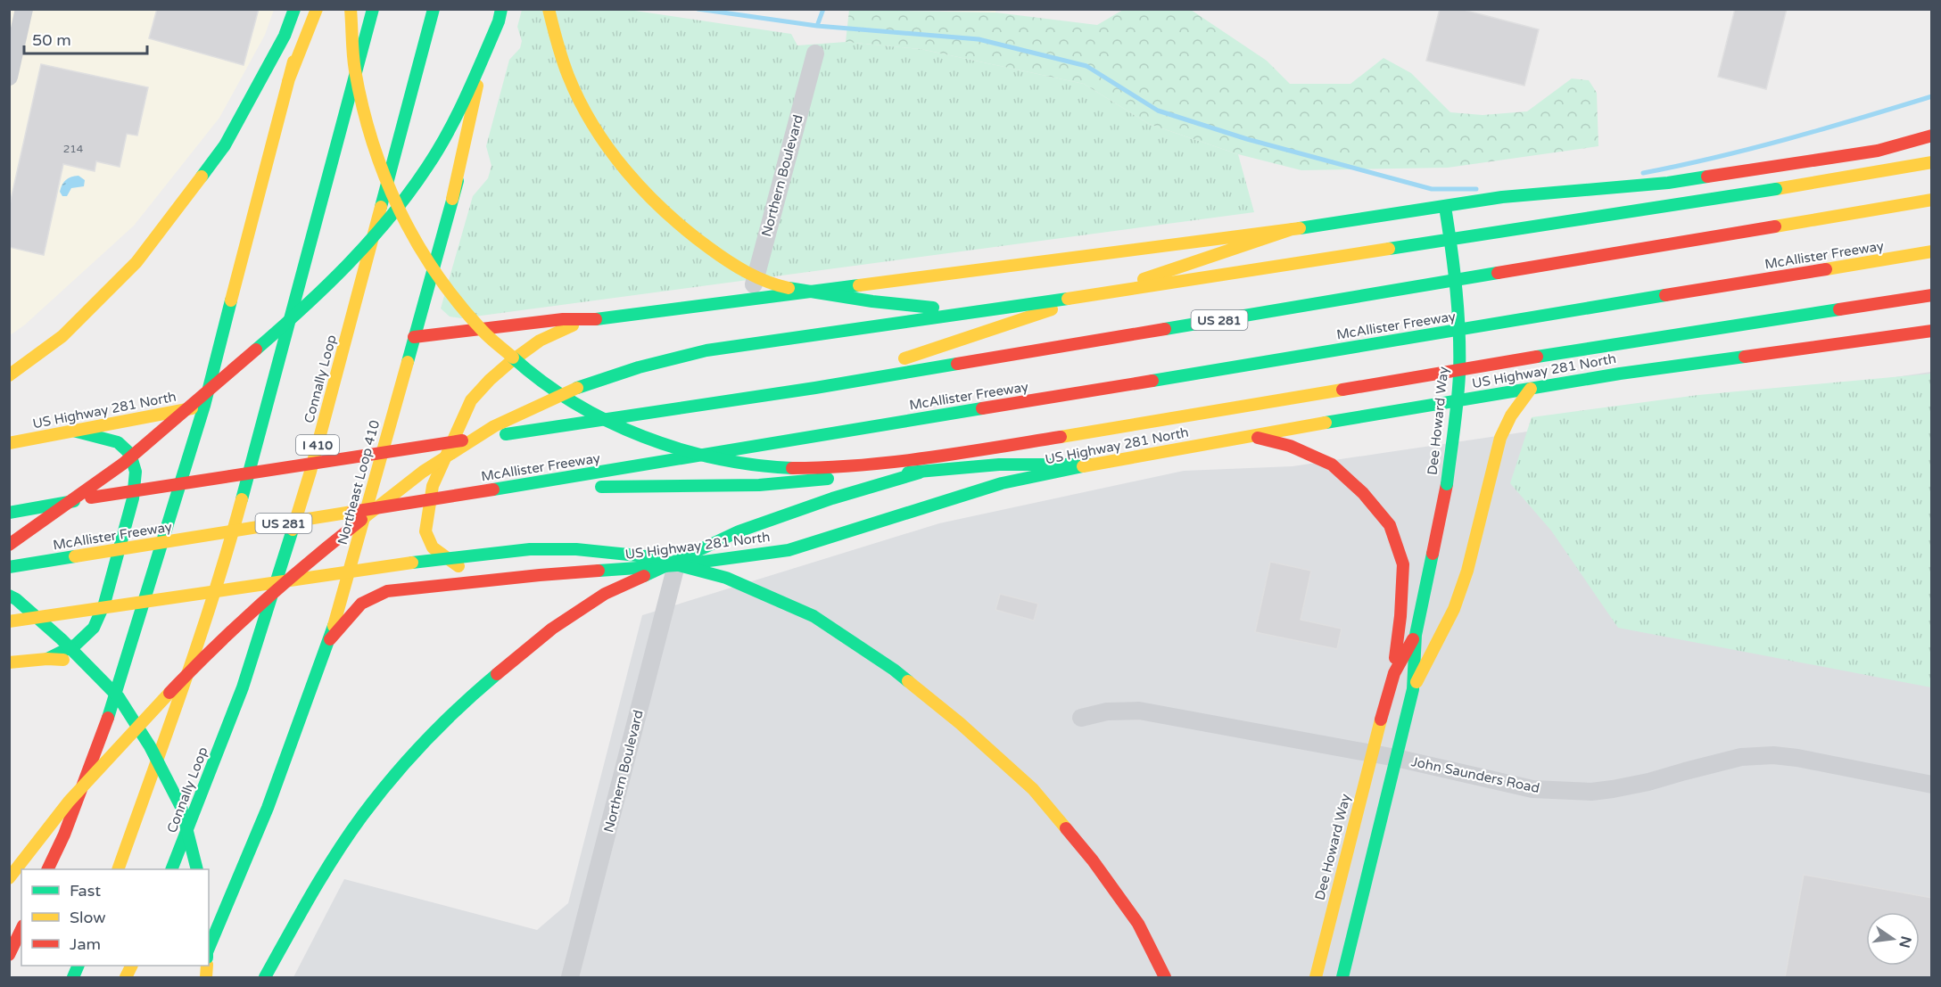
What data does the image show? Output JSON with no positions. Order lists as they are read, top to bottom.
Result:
{
  "streets": {
    "main road": [
      "McAllister Freeway",
      "US 281",
      "US Highway 281 North",
      "Connally Loop",
      "Dee Howard Way",
      "I 410",
      "Northeast Loop 410"
    ],
    "street": ["Northern Boulevard", "John Saunders Road"]
  },
  "crossings": [
    ["Northern Boulevard", "US Highway 281 North"],
    ["US Highway 281 North", "Northeast Loop 410"],
    ["Dee Howard Way", "John Saunders Road"]
  ],
  "house_numbers": ["214"],
  "legend": ["Fast", "Slow", "Jam"],
  "scale_bar": "50 m",
  "north": "right"
}
